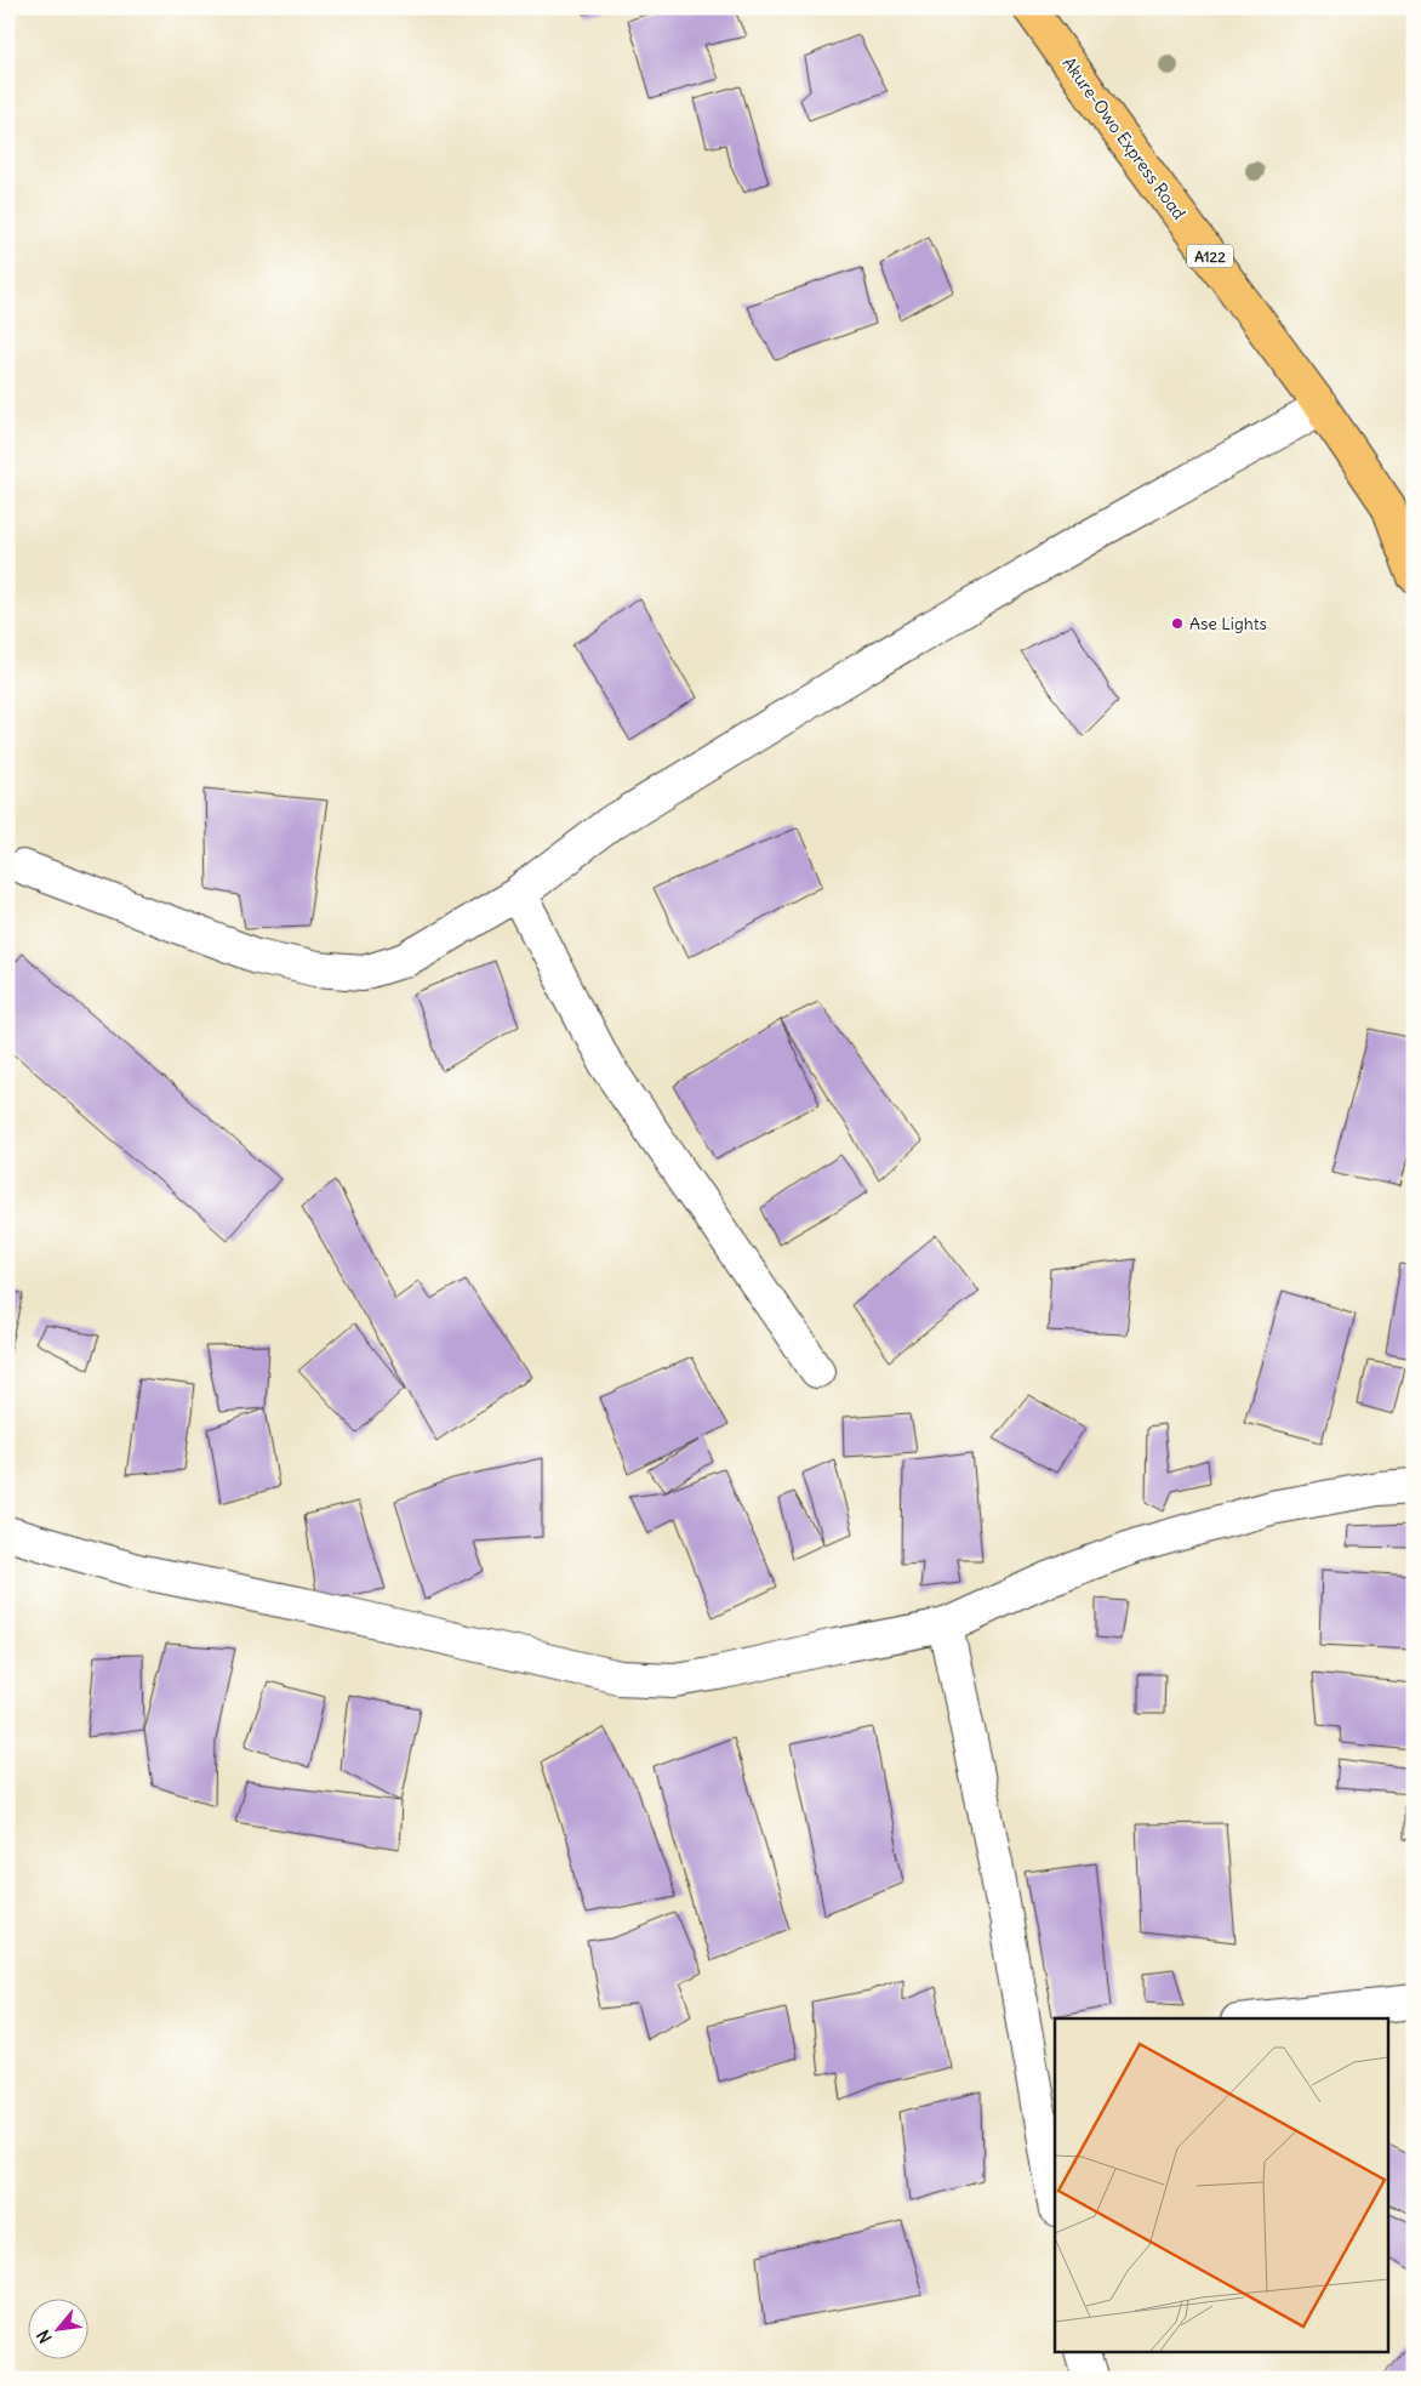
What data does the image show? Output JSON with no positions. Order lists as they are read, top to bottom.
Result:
{
  "streets": {
    "highway": ["Akure-Owo Express Road", "A122"]
  },
  "places": ["Ase Lights"],
  "north": "bottom left"
}
